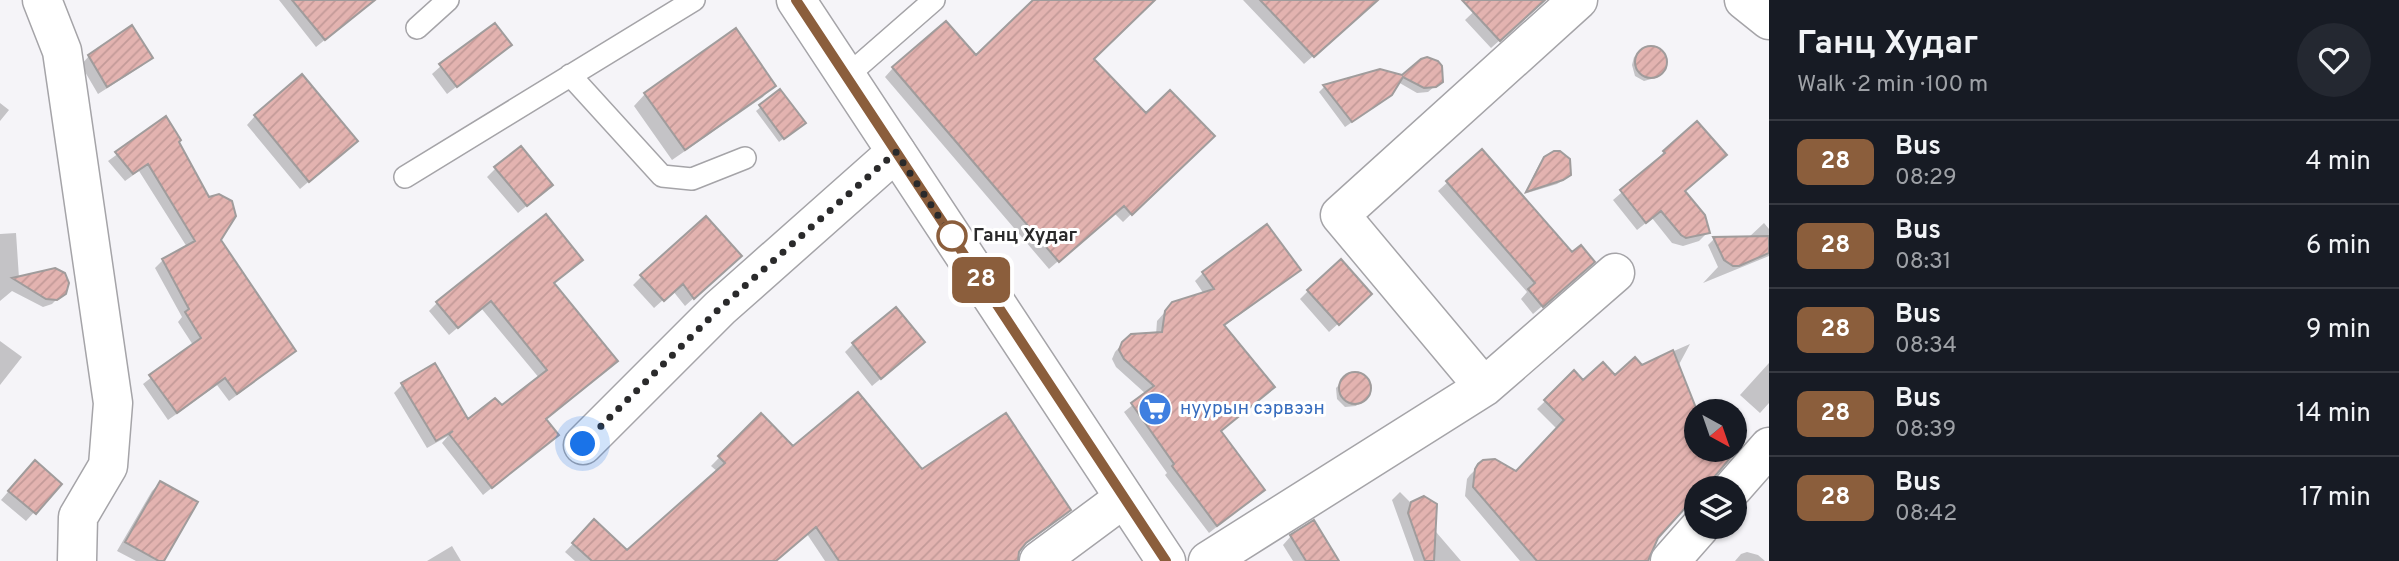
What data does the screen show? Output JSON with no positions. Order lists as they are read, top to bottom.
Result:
{
  "places": {
    "other": ["Ганц Худаг"],
    "supermarket": ["нуурын сэрвээн"]
  },
  "lines": ["bus line 28"],
  "north": "bottom right",
  "page": {
    "on_map": "28",
    "heading": ["Ганц Худаг", "Walk · 2 min · 100 m"],
    "list": [
      {
        "mark": "28",
        "name": "Bus",
        "note": "08:29",
        "value": "4 min"
      },
      {
        "mark": "28",
        "name": "Bus",
        "note": "08:31",
        "value": "6 min"
      },
      {
        "mark": "28",
        "name": "Bus",
        "note": "08:34",
        "value": "9 min"
      },
      {
        "mark": "28",
        "name": "Bus",
        "note": "08:39",
        "value": "14 min"
      },
      {
        "mark": "28",
        "name": "Bus",
        "note": "08:42",
        "value": "17 min"
      }
    ]
  }
}
